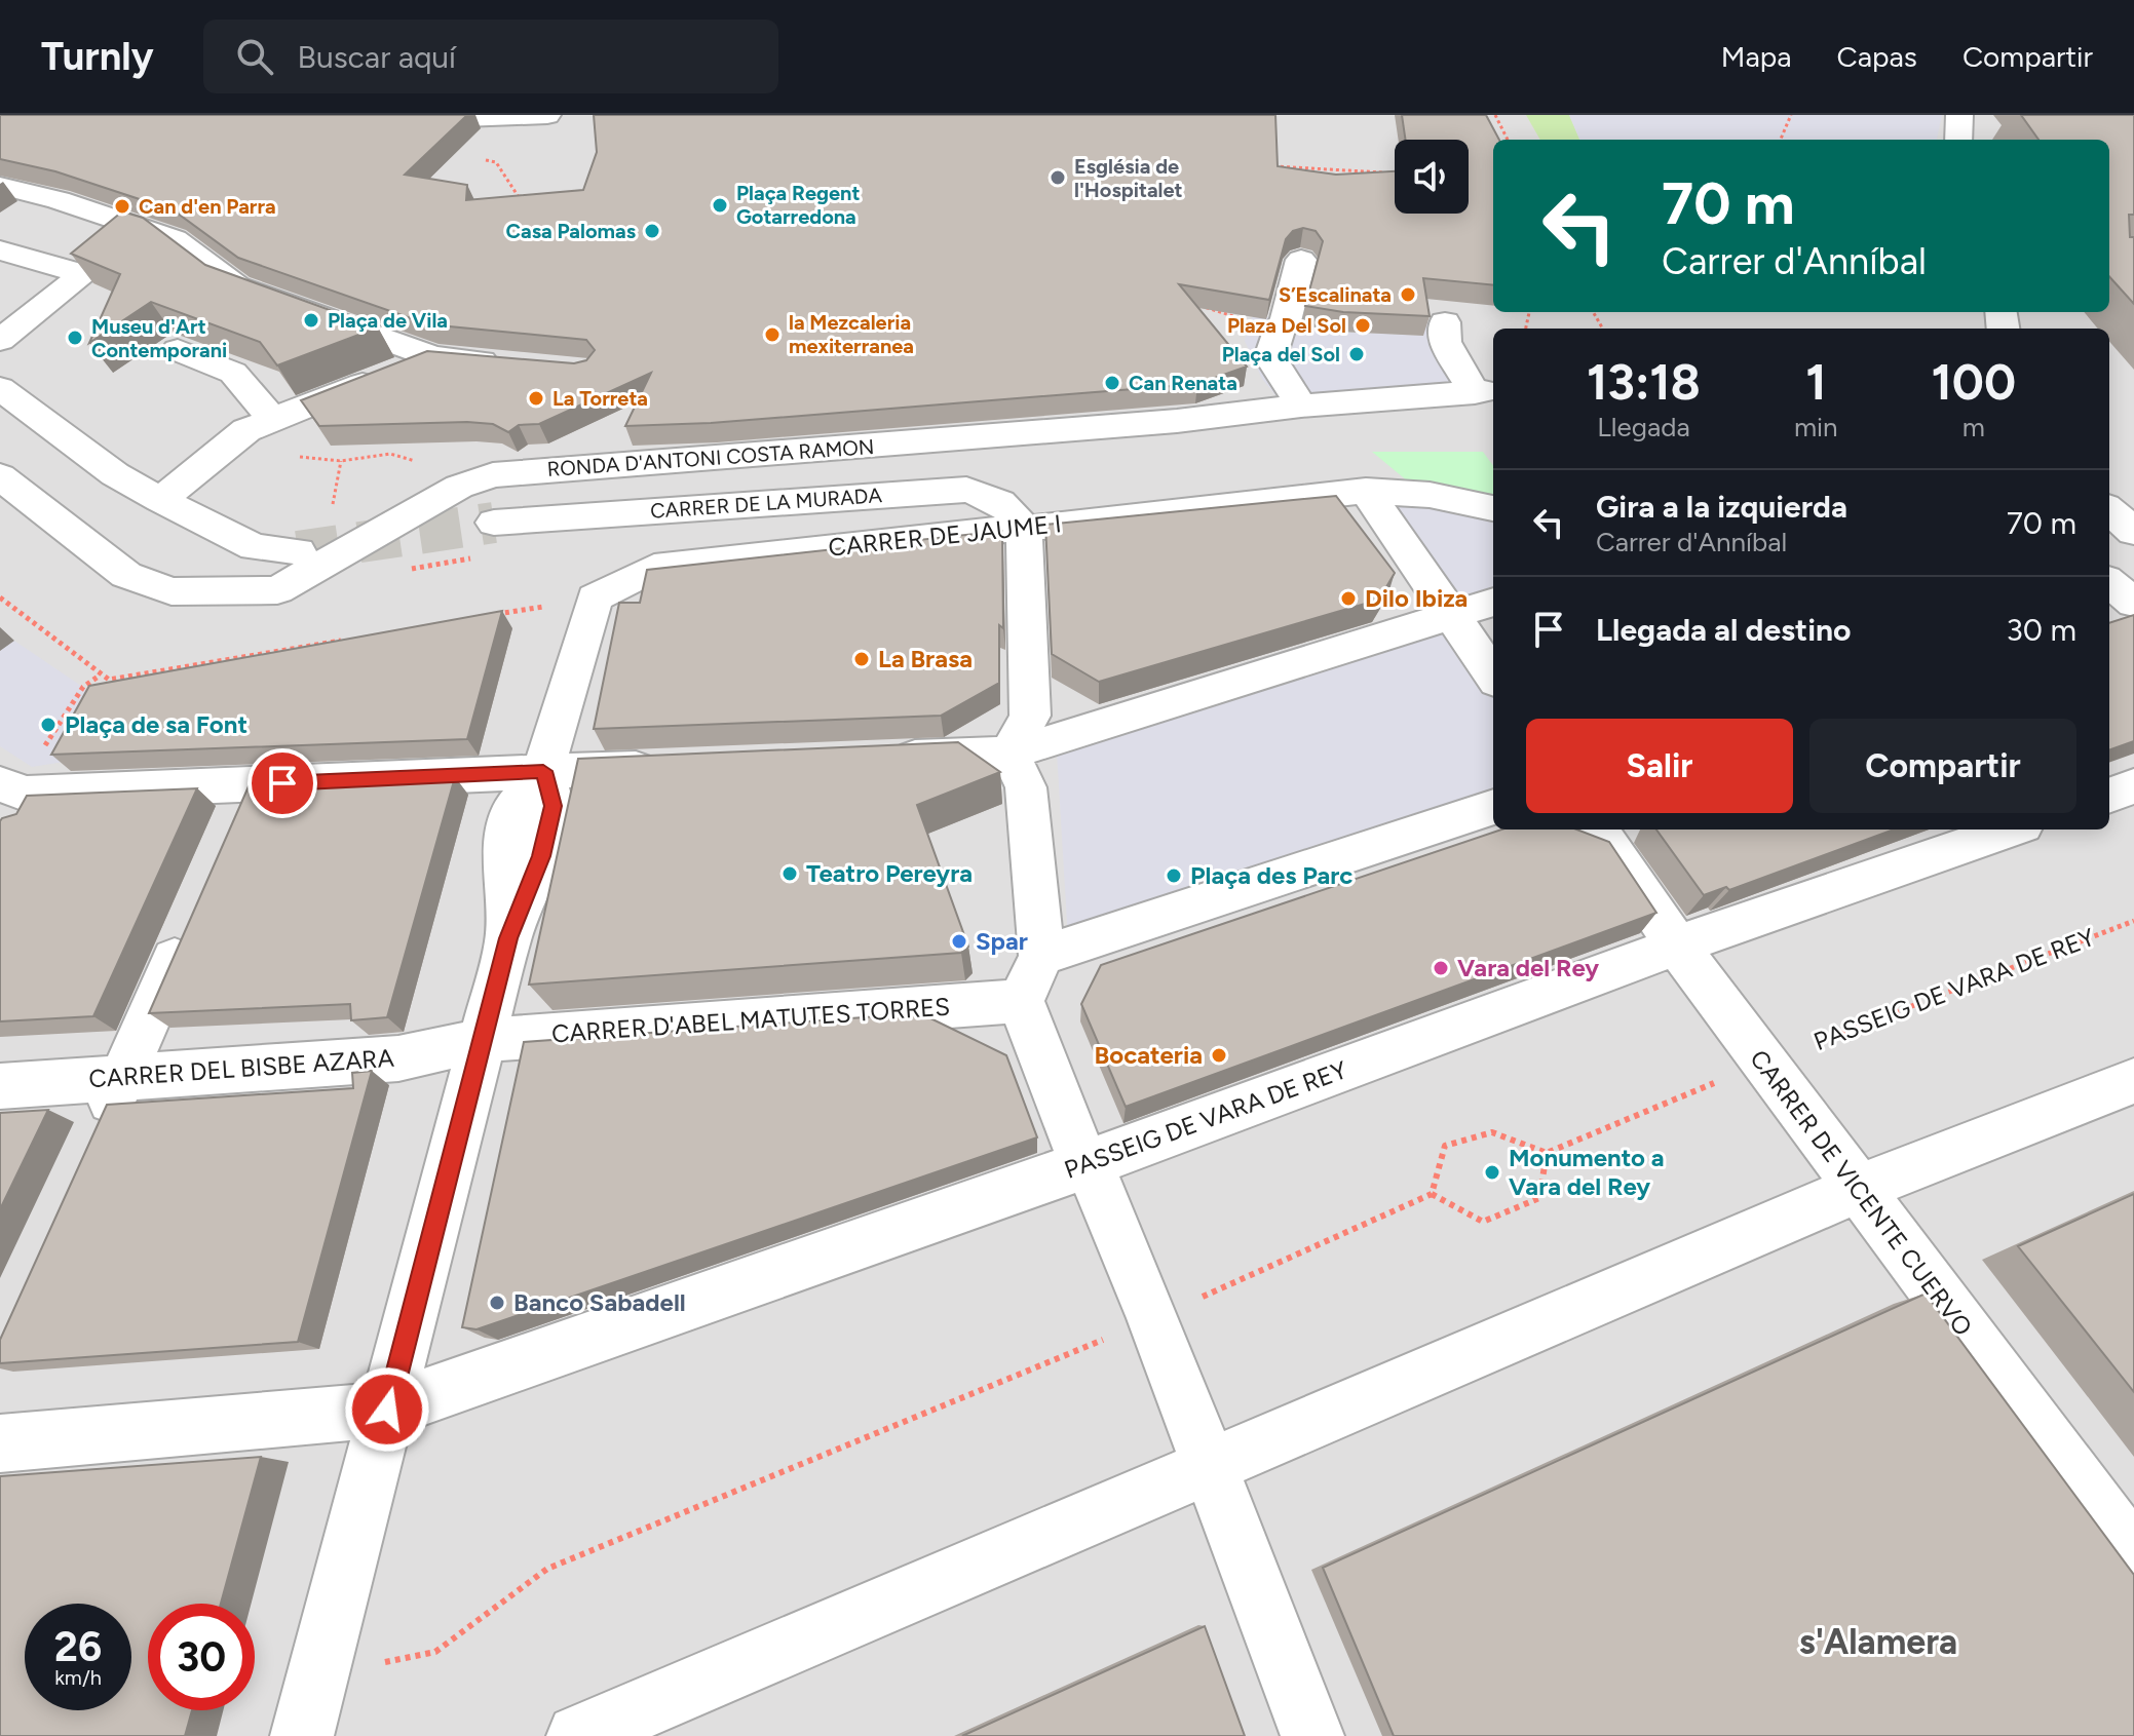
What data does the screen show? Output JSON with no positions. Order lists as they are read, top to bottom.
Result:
{
  "streets": {
    "street": [
      "RONDA D'ANTONI COSTA RAMON",
      "CARRER DE LA MURADA",
      "CARRER DE JAUME I",
      "PASSEIG DE VARA DE REY",
      "CARRER D'ABEL MATUTES TORRES",
      "CARRER DEL BISBE AZARA",
      "CARRER DE VICENTE CUERVO"
    ]
  },
  "crossings": [
    ["CARRER DE LA MURADA", "CARRER DE JAUME I"],
    ["PASSEIG DE VARA DE REY", "CARRER DE VICENTE CUERVO"],
    ["CARRER D'ABEL MATUTES TORRES", "CARRER DEL BISBE AZARA"]
  ],
  "districts": ["s'Alamera"],
  "places": [
    "Església de l'Hospitalet",
    "Plaça Regent Gotarredona",
    "Can d'en Parra",
    "Casa Palomas",
    "S’Escalinata",
    "Plaça de Vila",
    "Plaza Del Sol",
    "la Mezcaleria mexiterranea",
    "Museu d'Art Contemporani",
    "Plaça del Sol",
    "Can Renata",
    "La Torreta",
    "Dilo Ibiza",
    "La Brasa",
    "Plaça de sa Font",
    "Teatro Pereyra",
    "Plaça des Parc",
    "Spar",
    "Vara del Rey",
    "Bocateria",
    "Monumento a Vara del Rey",
    "Banco Sabadell"
  ],
  "page": {
    "header": "Turnly",
    "search": "Buscar aquí",
    "nav": ["Mapa", "Capas", "Compartir"],
    "turn": ["70 m", "Carrer d'Anníbal"],
    "eta": [
      "13:18",
      "Llegada",
      "1",
      "min",
      "100",
      "m"
    ],
    "list": [
      {
        "name": "Gira a la izquierda",
        "note": "Carrer d'Anníbal",
        "value": "70 m"
      },
      {
        "name": "Llegada al destino",
        "value": "30 m"
      }
    ],
    "buttons": ["Salir", "Compartir"],
    "speed": "26 km/h",
    "limit": "30"
  }
}
